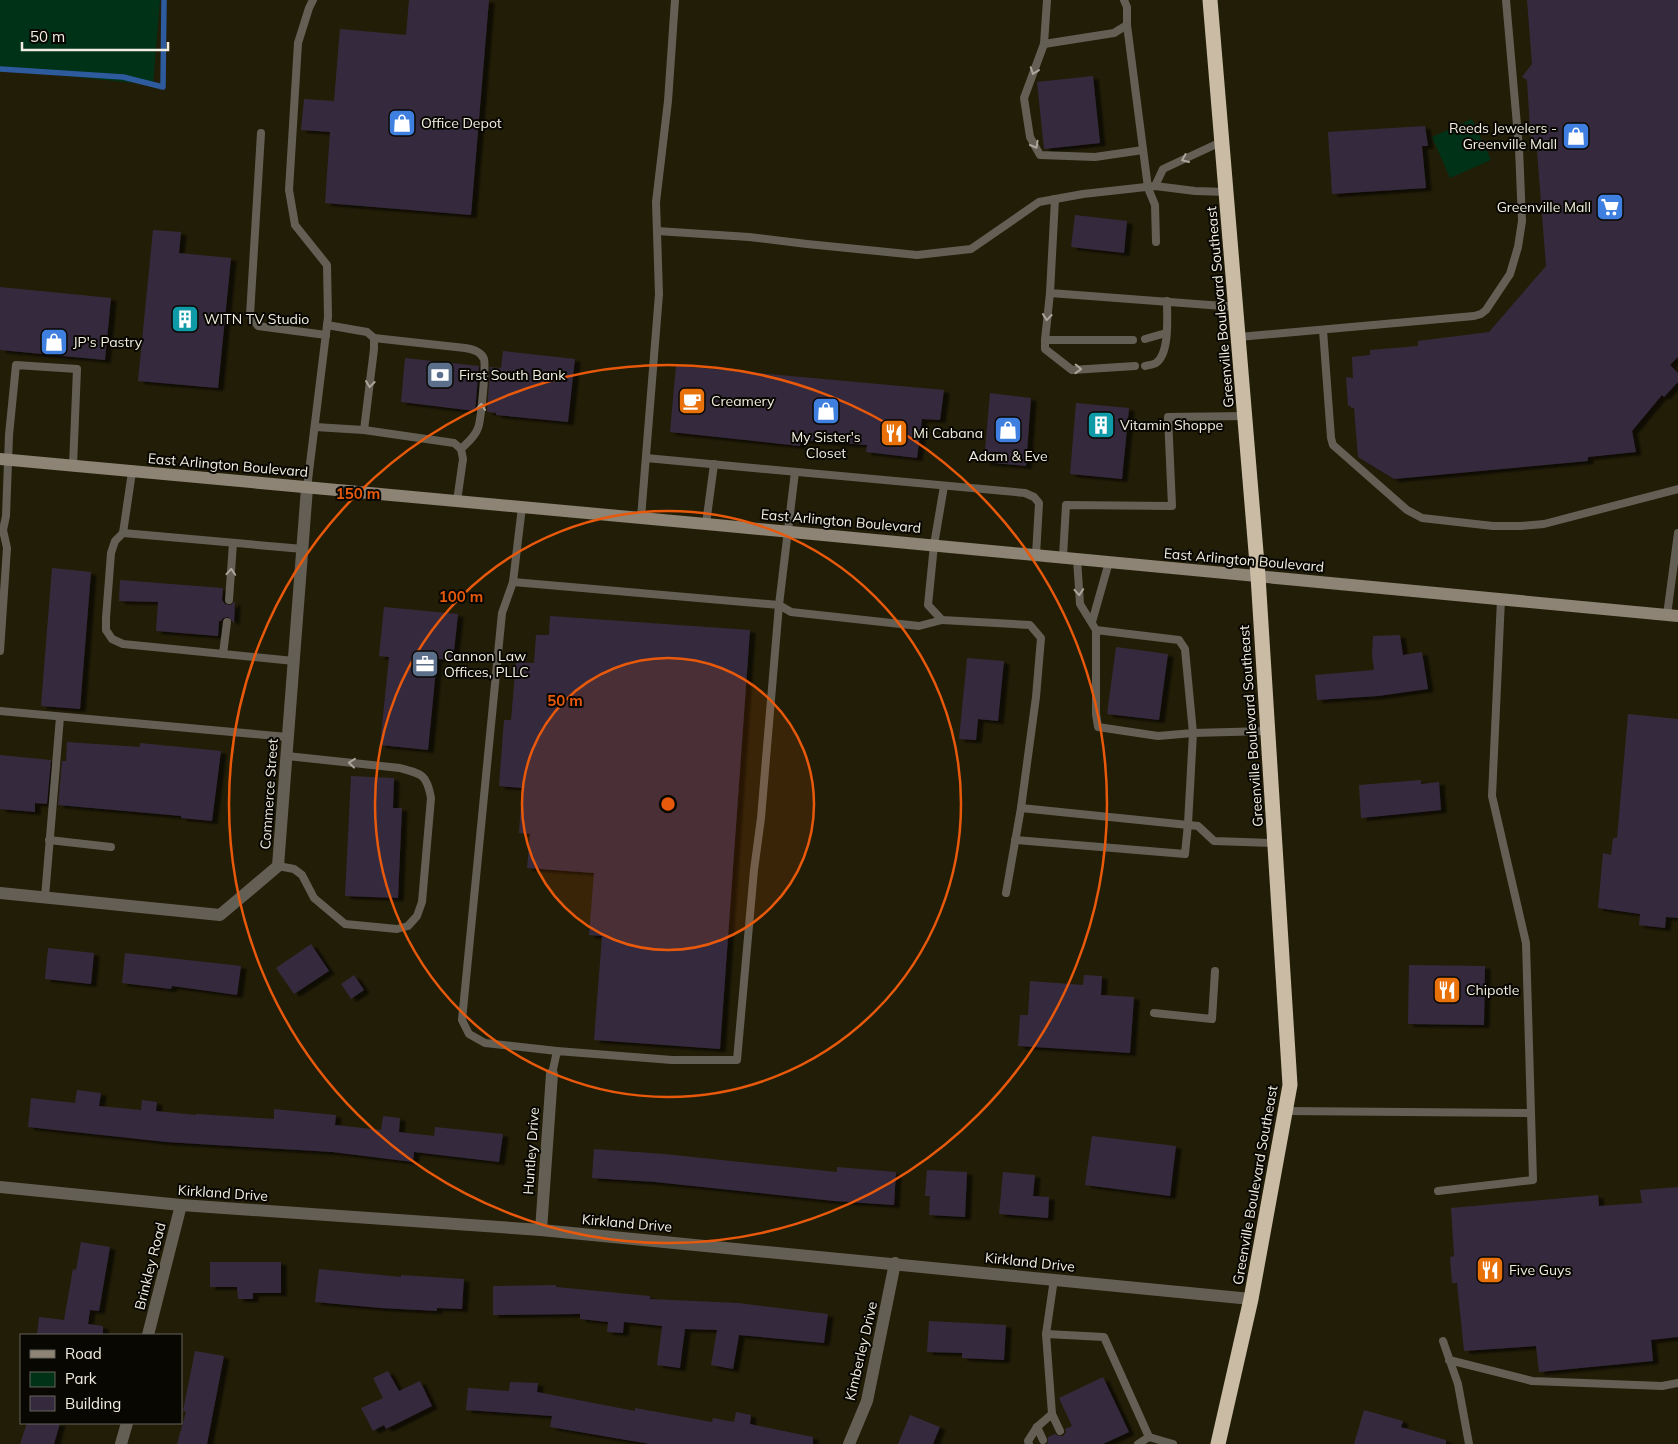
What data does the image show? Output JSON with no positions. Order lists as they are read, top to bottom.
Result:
{
  "streets": {
    "highway": ["Greenville Boulevard Southeast"],
    "main road": ["East Arlington Boulevard"],
    "street": [
      "Commerce Street",
      "Huntley Drive",
      "Kirkland Drive",
      "Brinkley Road",
      "Kimberley Drive"
    ]
  },
  "crossings": [
    ["Greenville Boulevard Southeast", "East Arlington Boulevard"],
    ["Greenville Boulevard Southeast", "Kirkland Drive"],
    ["East Arlington Boulevard", "Commerce Street"],
    ["Huntley Drive", "Kirkland Drive"],
    ["Kirkland Drive", "Brinkley Road"],
    ["Kirkland Drive", "Kimberley Drive"]
  ],
  "places": {
    "shop": [
      "Office Depot",
      "Reeds Jewelers - Greenville Mall",
      "JP's Pastry",
      "My Sister's Closet",
      "Adam & Eve"
    ],
    "supermarket": ["Greenville Mall"],
    "building": ["WITN TV Studio", "Vitamin Shoppe"],
    "bank": ["First South Bank"],
    "cafe": ["Creamery"],
    "restaurant": ["Mi Cabana", "Chipotle", "Five Guys"],
    "office": ["Cannon Law Offices, PLLC"]
  },
  "legend": ["Road", "Park", "Building"],
  "scale_bar": "50 m",
  "rings": ["150 m", "100 m", "50 m"]
}
